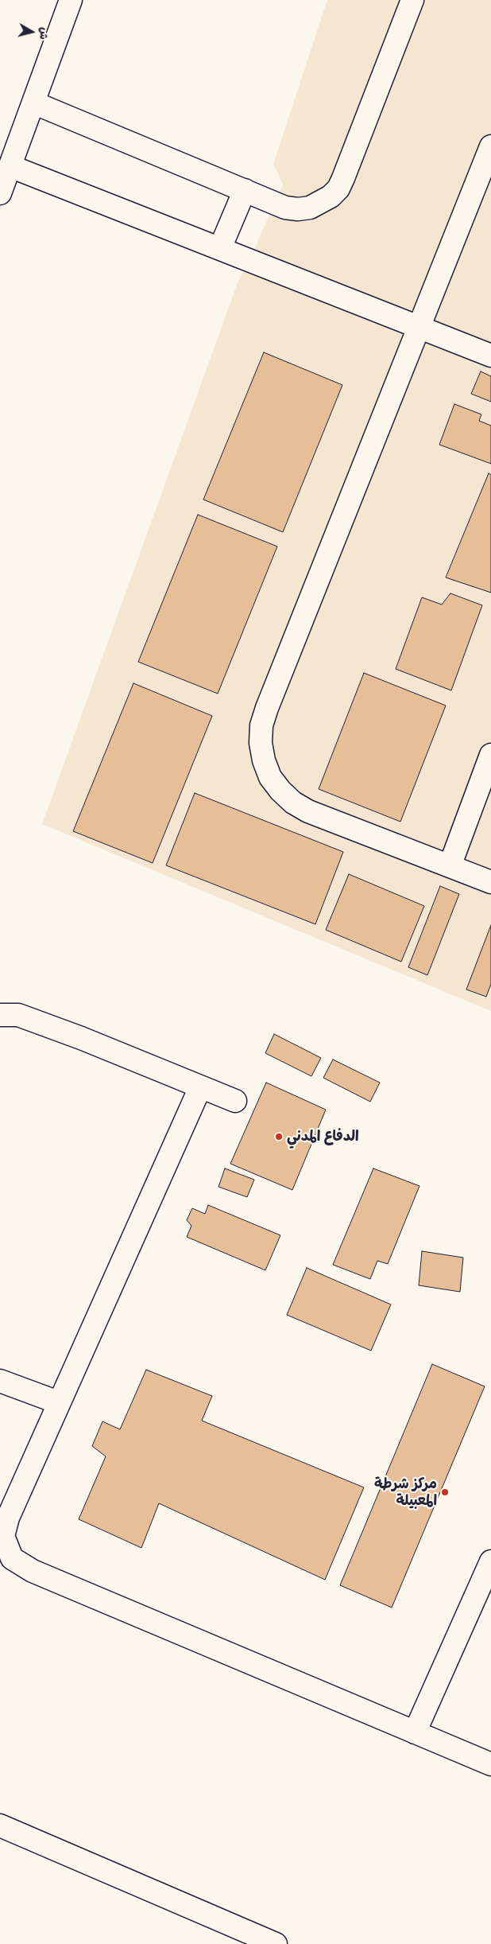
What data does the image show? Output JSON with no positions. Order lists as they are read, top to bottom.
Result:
{
  "places": ["الدفاع المدني", "مركز شرطة المعبيلة"],
  "north": "right"
}
